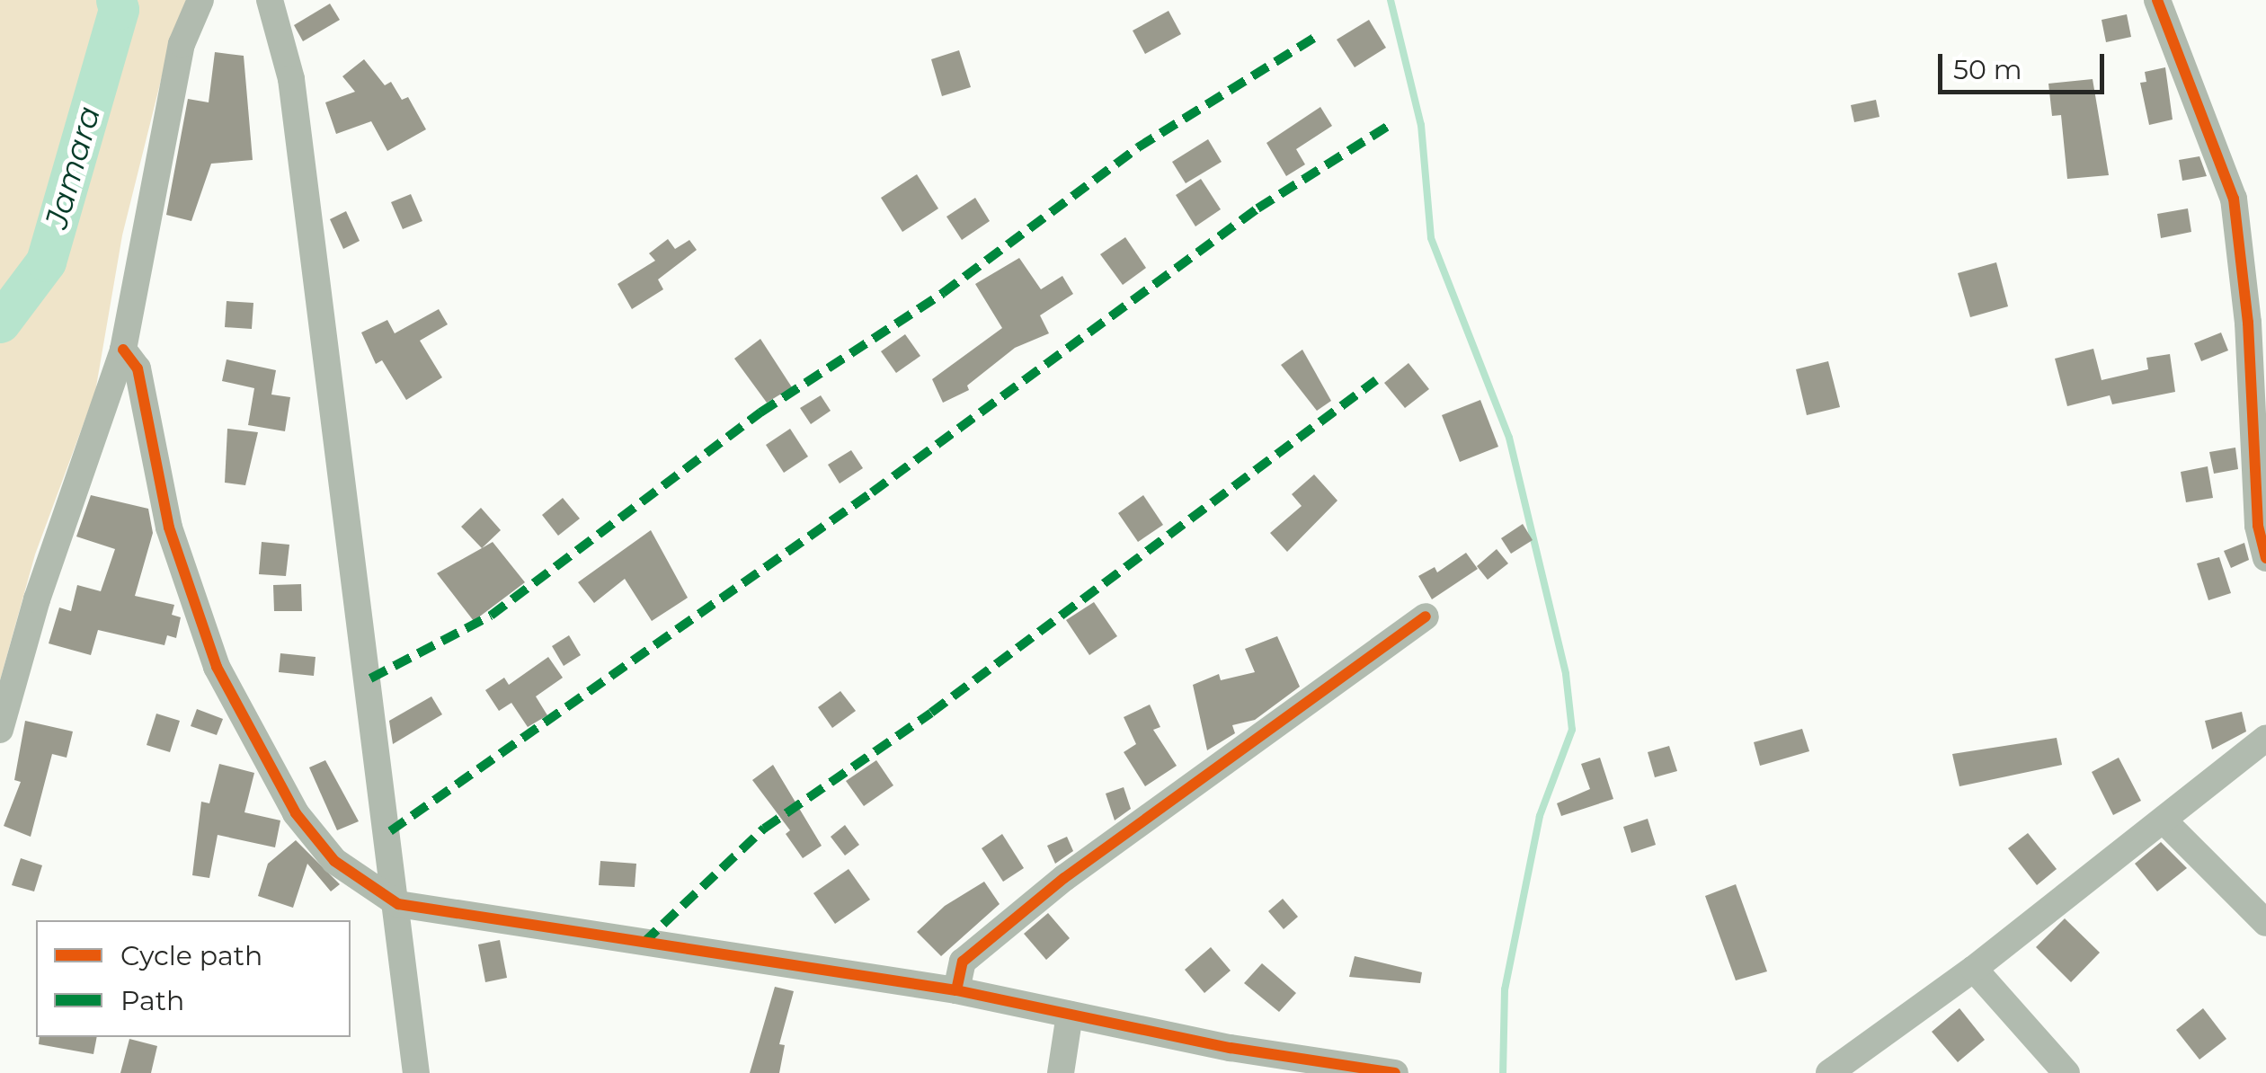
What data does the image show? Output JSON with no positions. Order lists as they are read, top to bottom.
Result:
{
  "water": ["Jamara"],
  "legend": ["Cycle path", "Path"],
  "scale_bar": "50 m"
}
